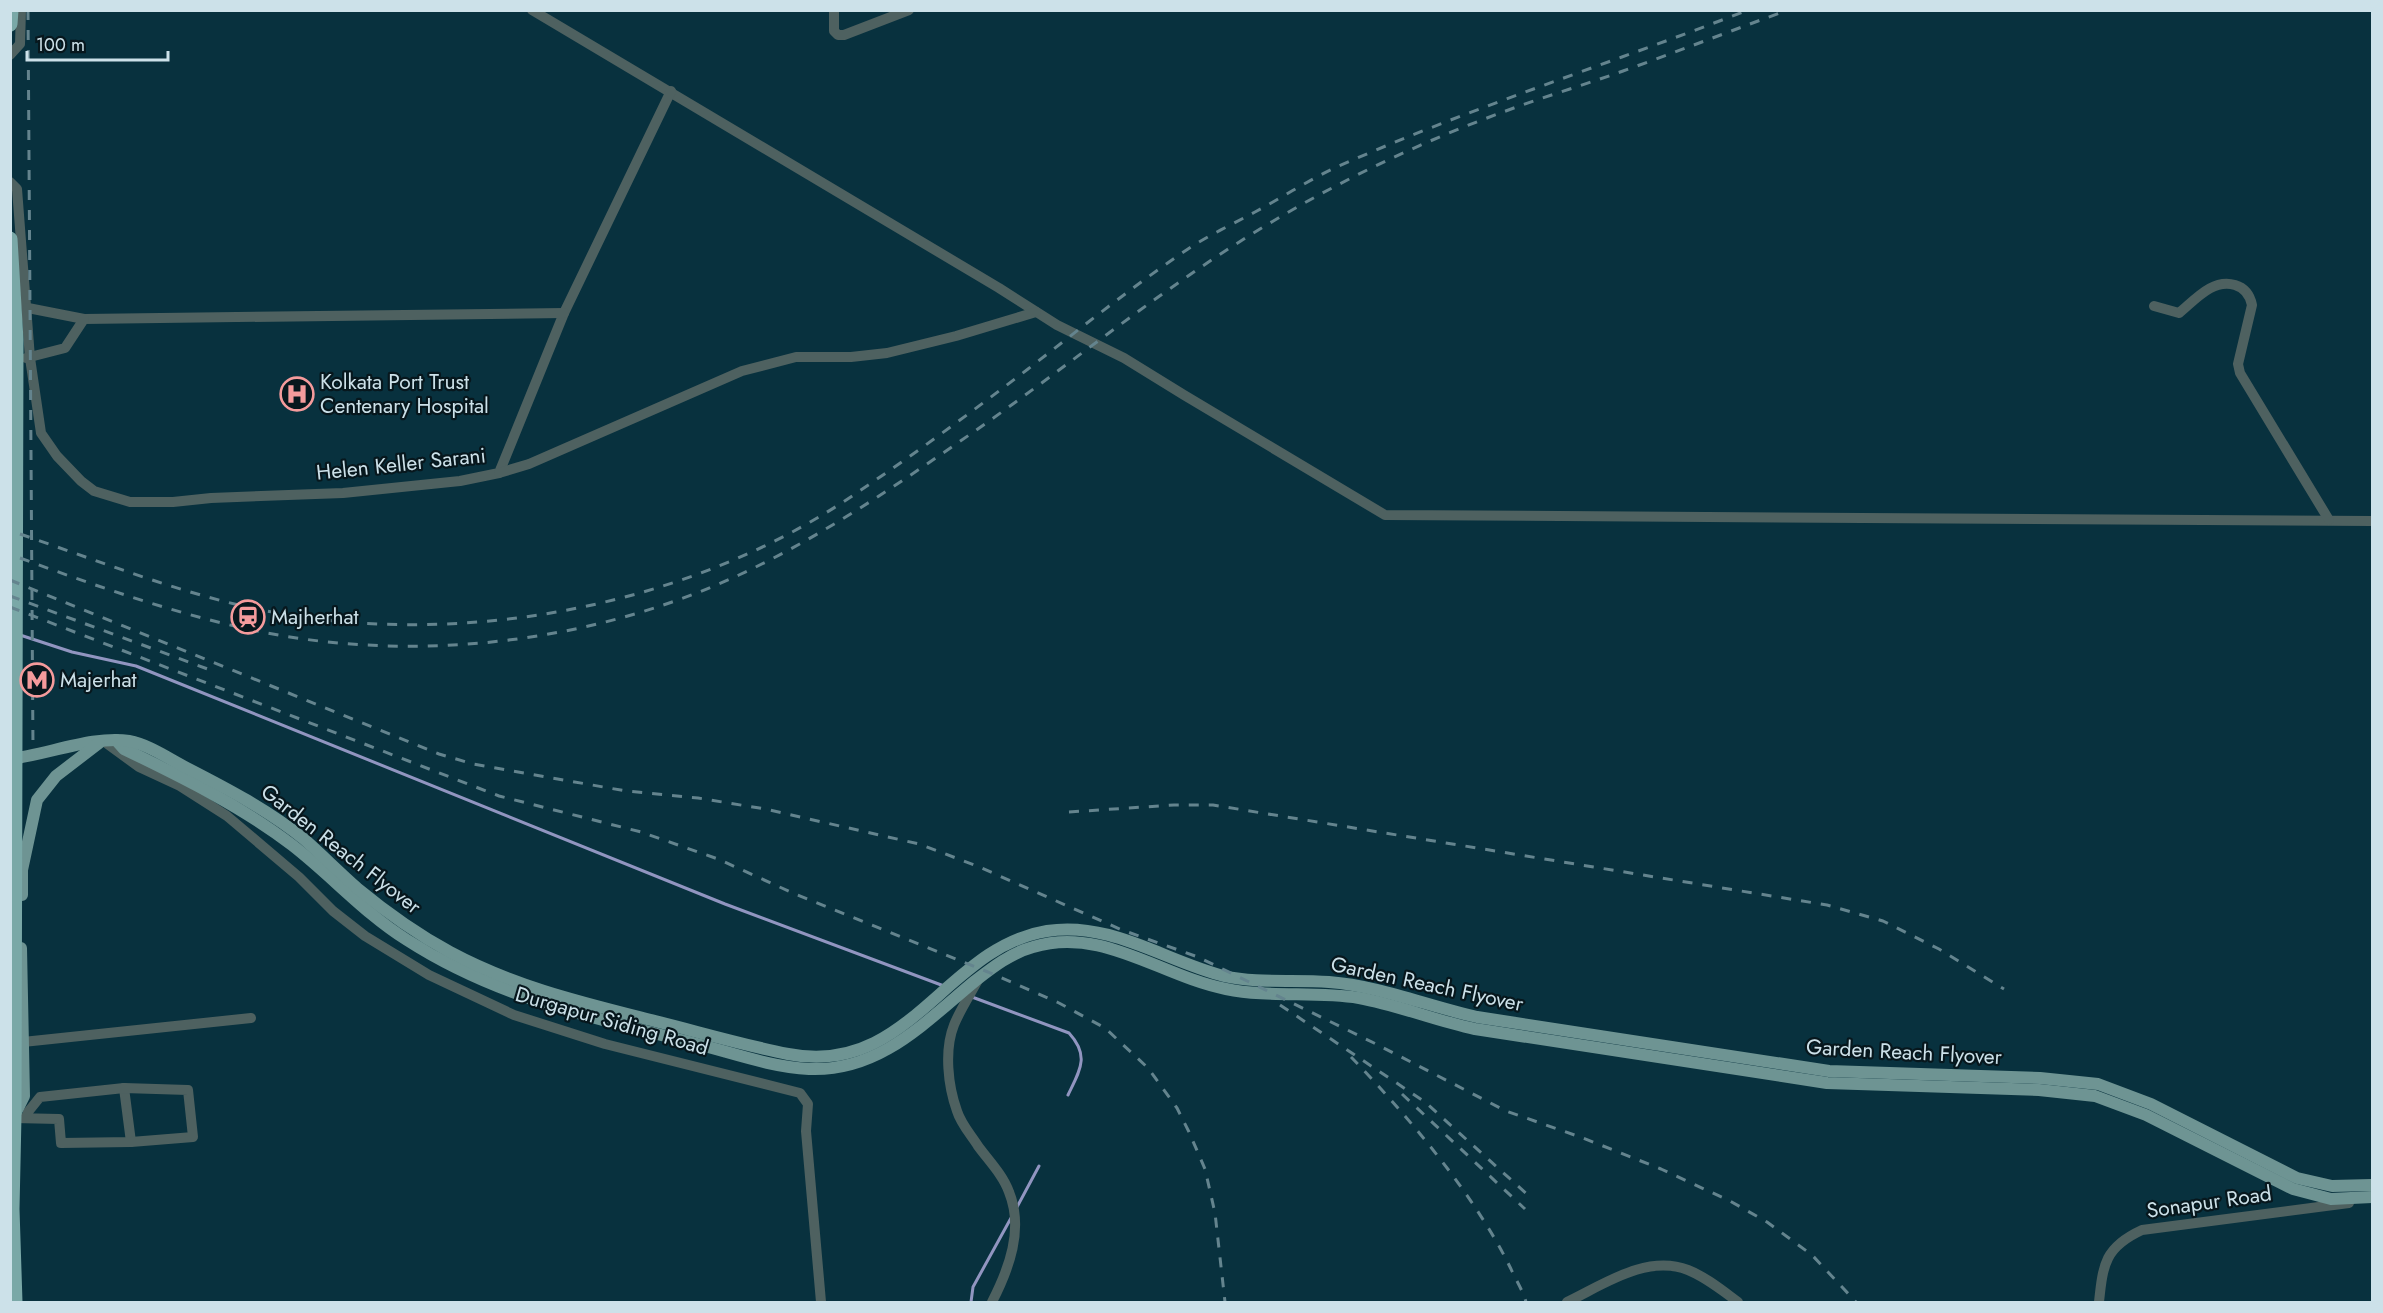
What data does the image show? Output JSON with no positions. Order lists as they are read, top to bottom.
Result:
{
  "streets": {
    "main road": ["Garden Reach Flyover"],
    "street": ["Helen Keller Sarani", "Durgapur Siding Road", "Sonapur Road"]
  },
  "crossings": [
    ["Garden Reach Flyover", "Durgapur Siding Road"],
    ["Garden Reach Flyover", "Sonapur Road"]
  ],
  "places": {
    "hospital": ["Kolkata Port Trust Centenary Hospital"],
    "station": ["Majherhat"],
    "metro station": ["Majerhat"]
  },
  "scale_bar": "100 m"
}
